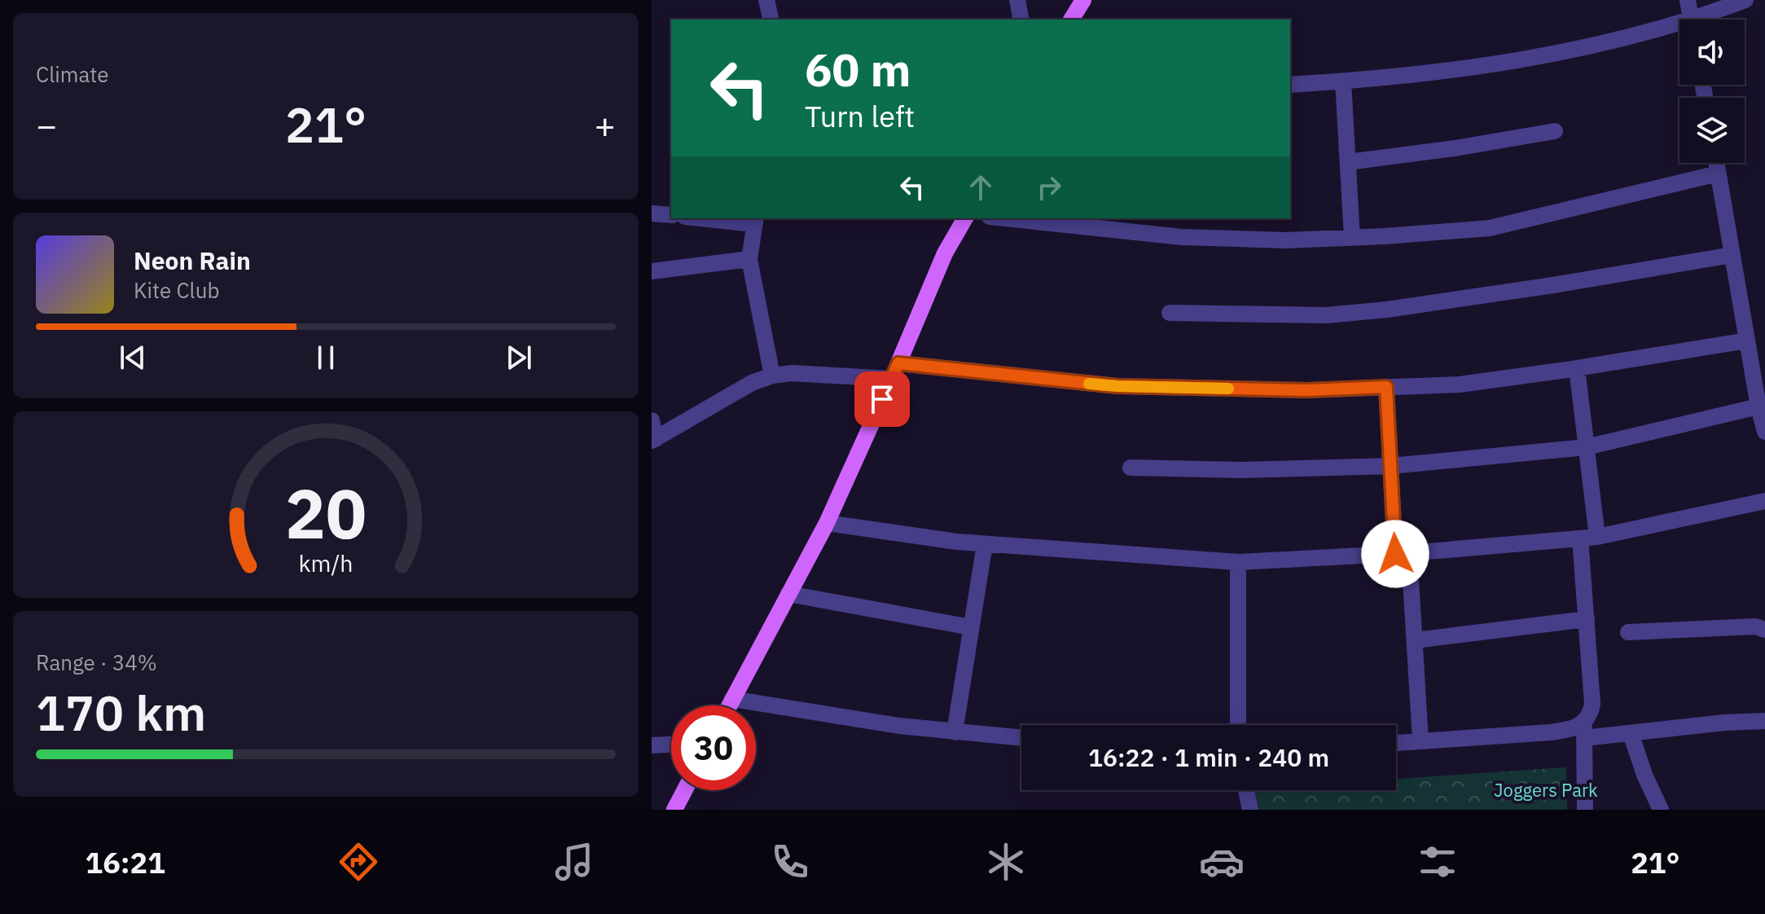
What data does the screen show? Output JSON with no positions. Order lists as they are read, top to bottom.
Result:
{
  "parks": ["Joggers Park"],
  "page": {
    "tile": [
      "Climate",
      ["Range · 34%", "170 km"]
    ],
    "turn": ["60 m", "Turn left"],
    "heat": ["−", "21°", "+"],
    "song": ["Neon Rain", "Kite Club"],
    "limit": "30",
    "trip": "16:22 · 1 min · 240 m",
    "tabs": ["16:21", "21°"],
    "gauge": ["20", "km/h"]
  }
}
